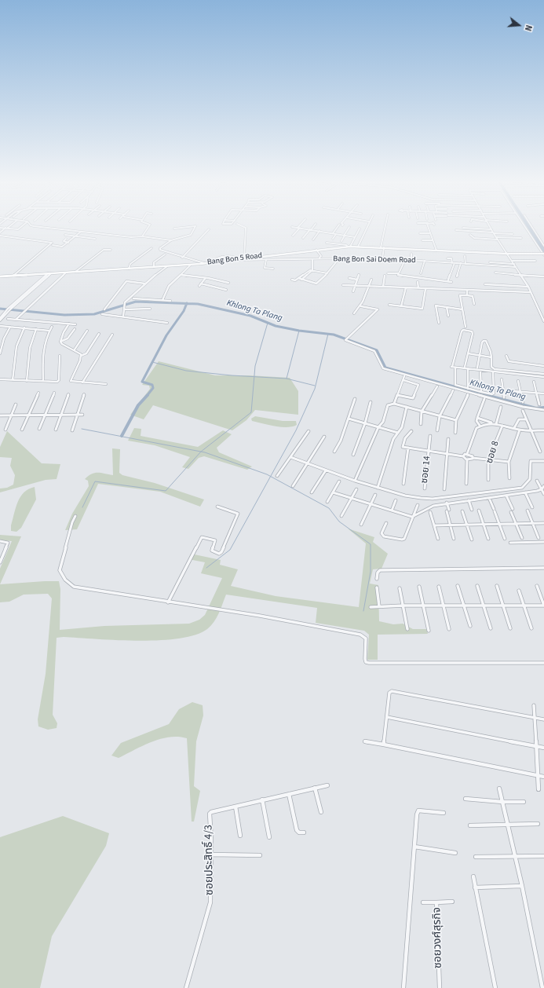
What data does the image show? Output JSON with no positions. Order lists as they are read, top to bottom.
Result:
{
  "streets": {
    "main road": ["Bang Bon 5 Road"],
    "street": [
      "Bang Bon Sai Doem Road",
      "ซอย 8",
      "ซอย 14",
      "ซอยประสิทธิ์ 4/3",
      "ซอยวงศ์สุรกิจ"
    ]
  },
  "crossings": [
    ["Bang Bon 5 Road", "Bang Bon Sai Doem Road"]
  ],
  "water": ["Khlong Ta Plang"],
  "north": "right"
}
